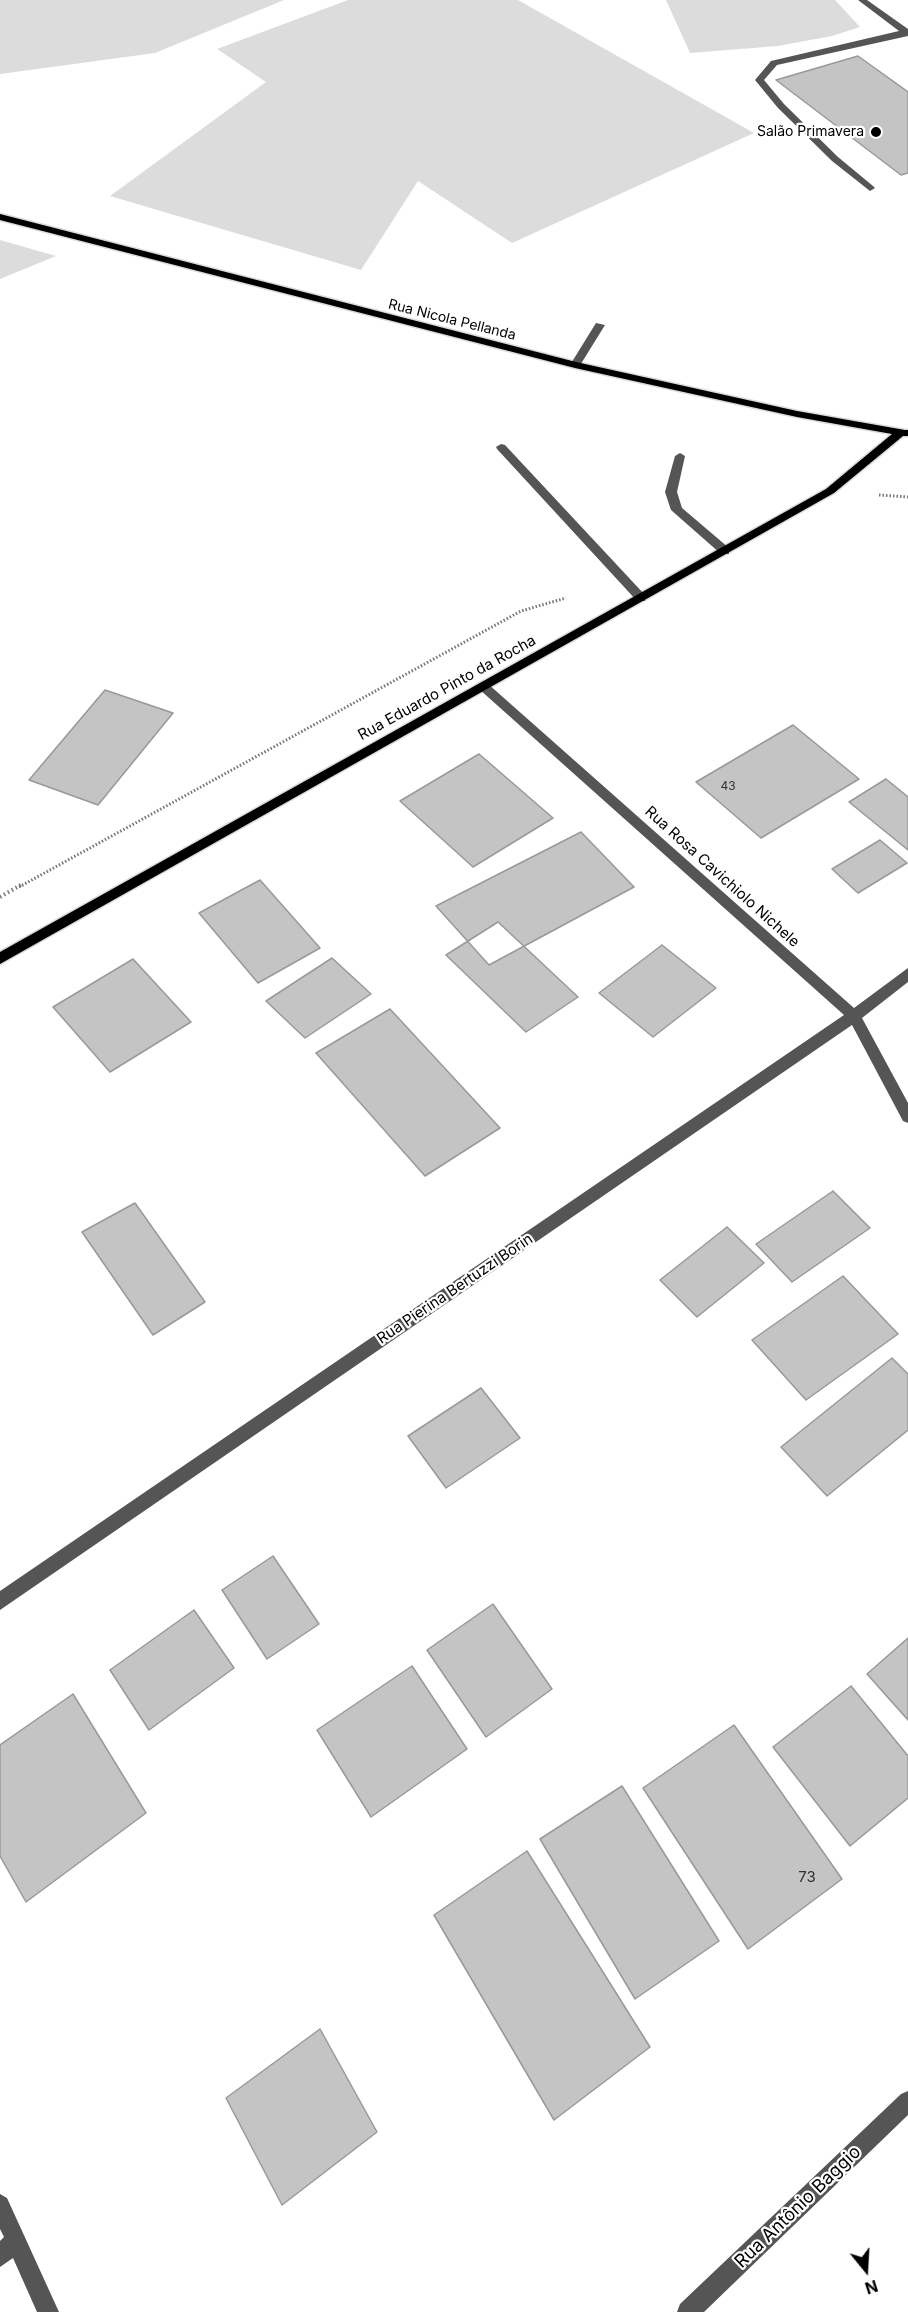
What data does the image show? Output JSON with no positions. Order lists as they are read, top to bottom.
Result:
{
  "streets": {
    "main road": ["Rua Nicola Pellanda", "Rua Eduardo Pinto da Rocha"],
    "street": ["Rua Rosa Cavichiolo Nichele", "Rua Pierina Bertuzzi Borin", "Rua Antônio Baggio"]
  },
  "crossings": [
    ["Rua Nicola Pellanda", "Rua Eduardo Pinto da Rocha"],
    ["Rua Eduardo Pinto da Rocha", "Rua Rosa Cavichiolo Nichele"],
    ["Rua Rosa Cavichiolo Nichele", "Rua Pierina Bertuzzi Borin"]
  ],
  "places": ["Salão Primavera"],
  "house_numbers": ["43", "73"],
  "north": "bottom"
}
